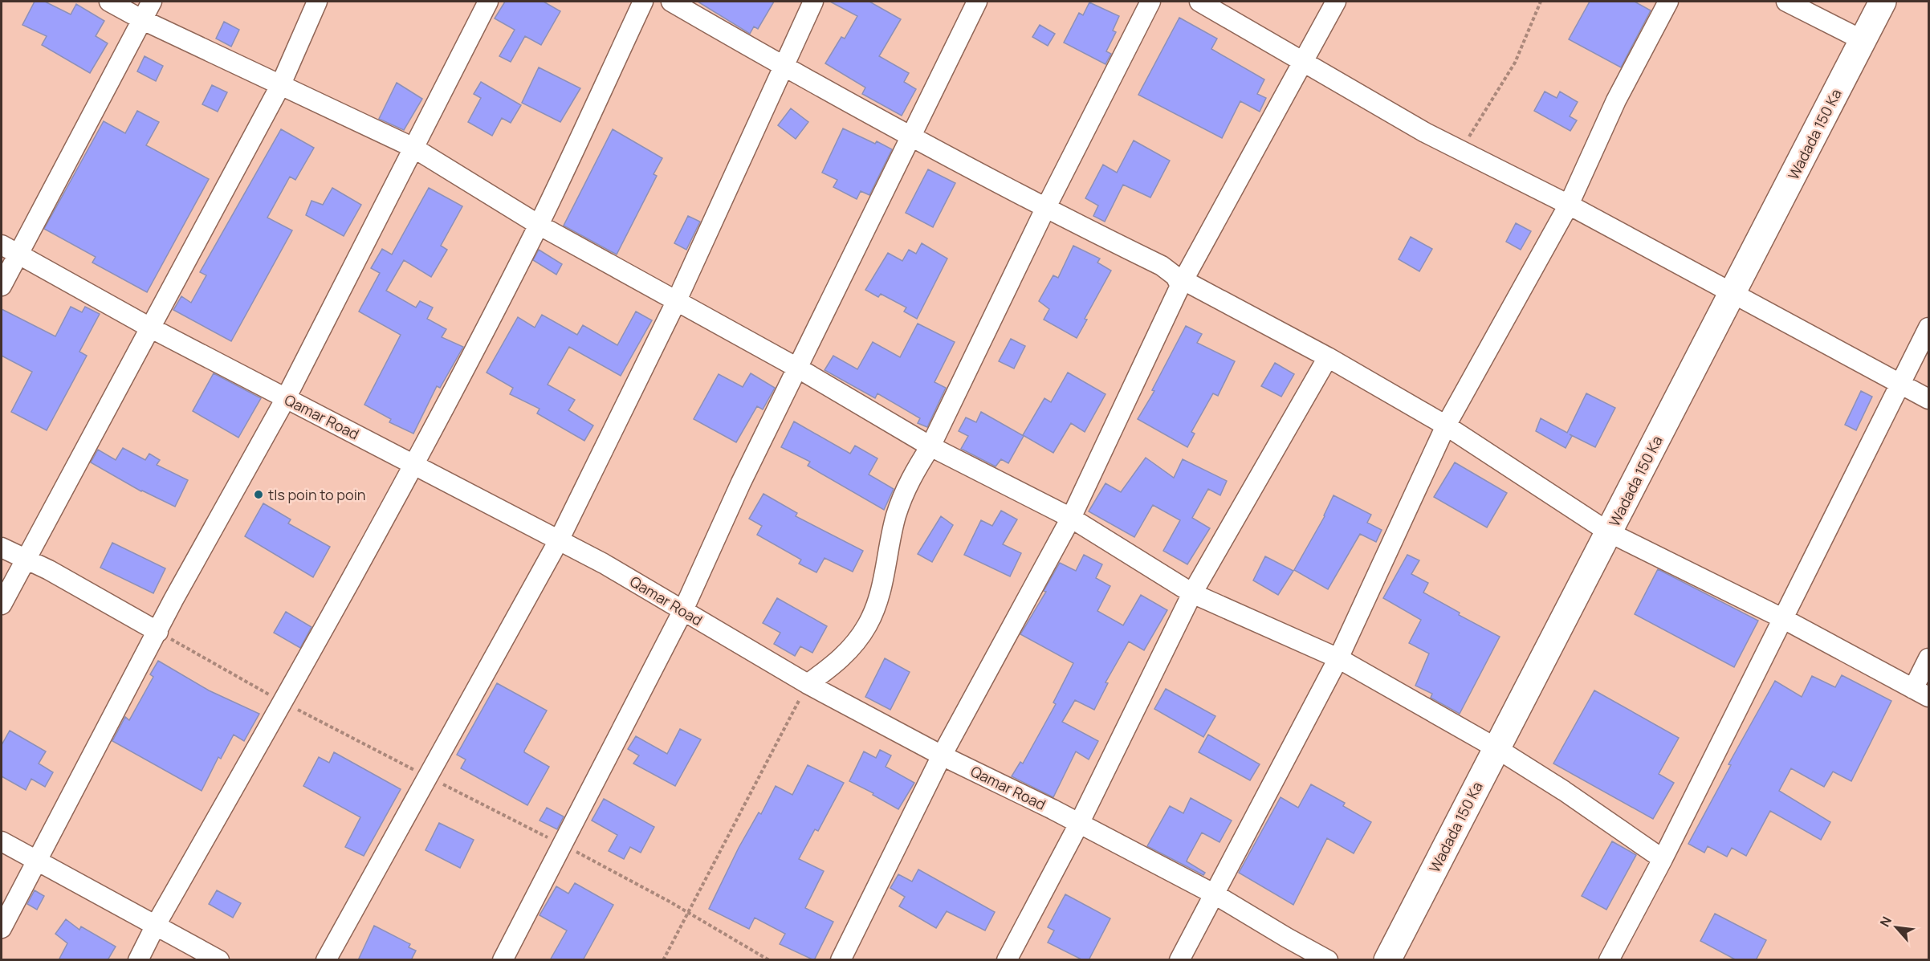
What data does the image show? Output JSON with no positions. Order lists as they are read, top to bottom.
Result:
{
  "streets": {
    "street": ["Wadada 150 Ka", "Qamar Road"]
  },
  "places": ["tls poin to poin"],
  "north": "top left"
}
